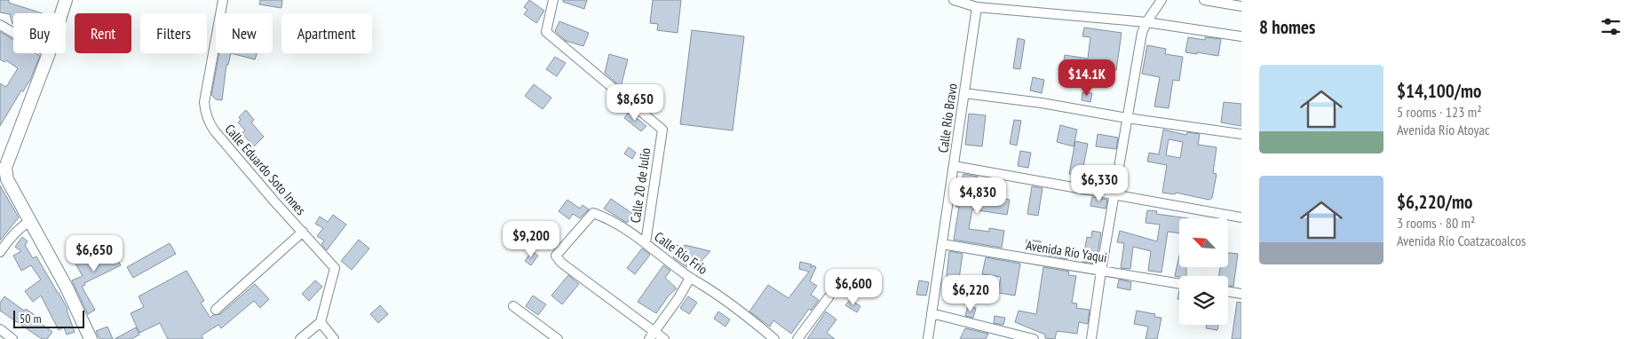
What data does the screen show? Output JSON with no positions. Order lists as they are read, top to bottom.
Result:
{
  "streets": {
    "street": [
      "Calle Río Bravo",
      "Calle Eduardo Soto Innes",
      "Calle 20 de Julio",
      "Avenida Río Yaqui",
      "Calle Río Frío"
    ]
  },
  "crossings": [
    ["Calle Río Bravo", "Avenida Río Yaqui"],
    ["Calle 20 de Julio", "Calle Río Frío"]
  ],
  "scale_bar": "50 m",
  "north": "top left",
  "page": {
    "heading": "8 homes",
    "chip": [
      "Buy",
      "Rent",
      "Filters",
      "New",
      "Apartment"
    ],
    "list": [
      {
        "name": "$14,100/mo",
        "note": "5 rooms · 123 m² · Avenida Río Atoyac"
      },
      {
        "name": "$6,220/mo",
        "note": "3 rooms · 80 m² · Avenida Río Coatzacoalcos"
      }
    ],
    "price": [
      "$14.1K",
      "$8,650",
      "$6,330",
      "$4,830",
      "$9,200",
      "$6,650",
      "$6,600",
      "$6,220"
    ],
    "scale": "50 m"
  }
}
